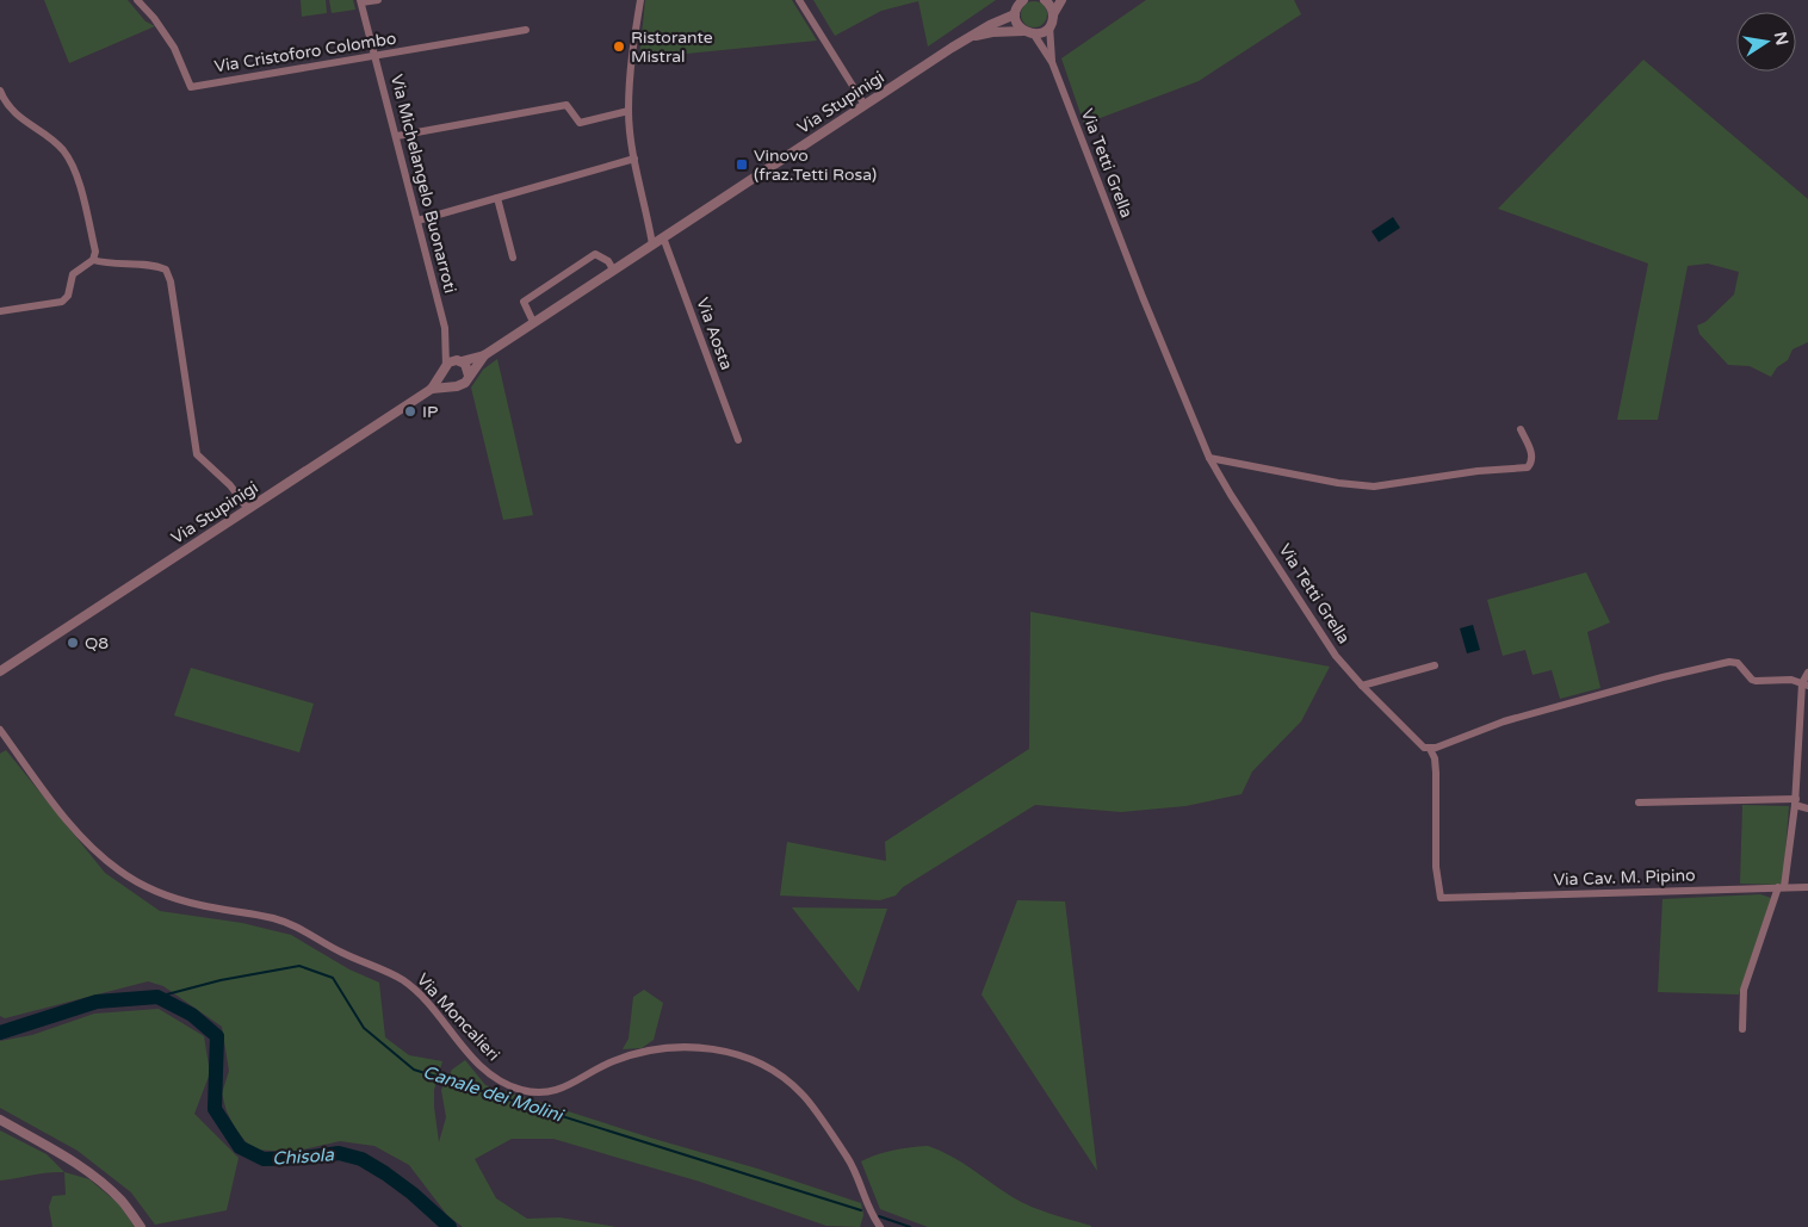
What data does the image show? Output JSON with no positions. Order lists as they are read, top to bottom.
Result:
{
  "streets": {
    "street": [
      "Via Cristoforo Colombo",
      "Via Stupinigi",
      "Via Tetti Grella",
      "Via Michelangelo Buonarroti",
      "Via Aosta",
      "Via Cav. M. Pipino",
      "Via Moncalieri"
    ]
  },
  "crossings": [
    ["Via Cristoforo Colombo", "Via Michelangelo Buonarroti"],
    ["Via Stupinigi", "Via Tetti Grella"],
    ["Via Stupinigi", "Via Michelangelo Buonarroti"],
    ["Via Stupinigi", "Via Aosta"],
    ["Via Tetti Grella", "Via Cav. M. Pipino"]
  ],
  "water": ["Canale dei Molini", "Chisola"],
  "places": {
    "other": ["Ristorante Mistral", "IP", "Q8"],
    "transit": ["Vinovo (fraz.Tetti Rosa)"]
  },
  "north": "right"
}
